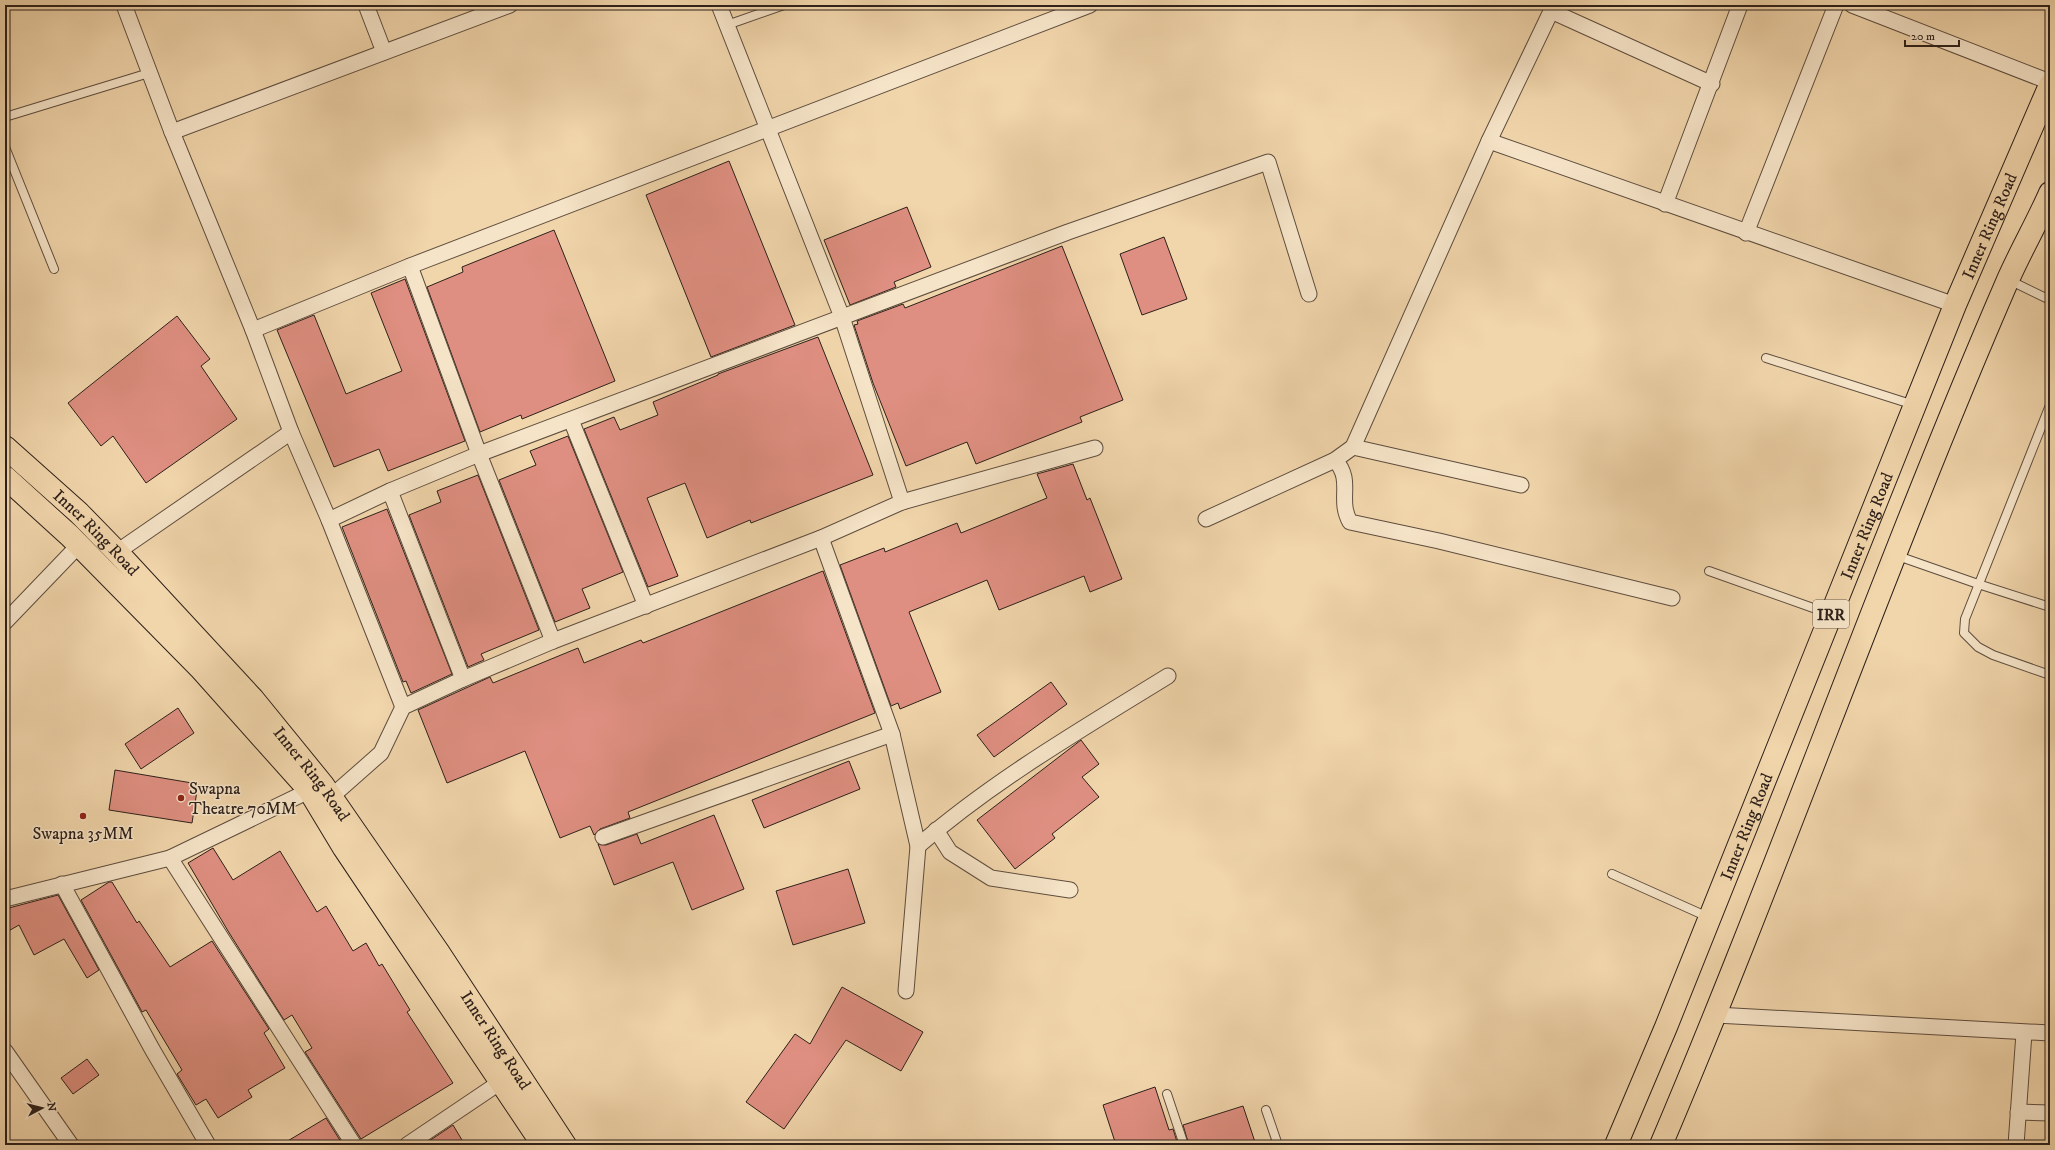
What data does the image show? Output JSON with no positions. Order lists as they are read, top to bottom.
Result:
{
  "streets": {
    "main road": ["Inner Ring Road", "IRR"]
  },
  "places": ["Swapna Theatre 70MM", "Swapna 35MM"],
  "scale_bar": "20 m",
  "north": "right"
}
